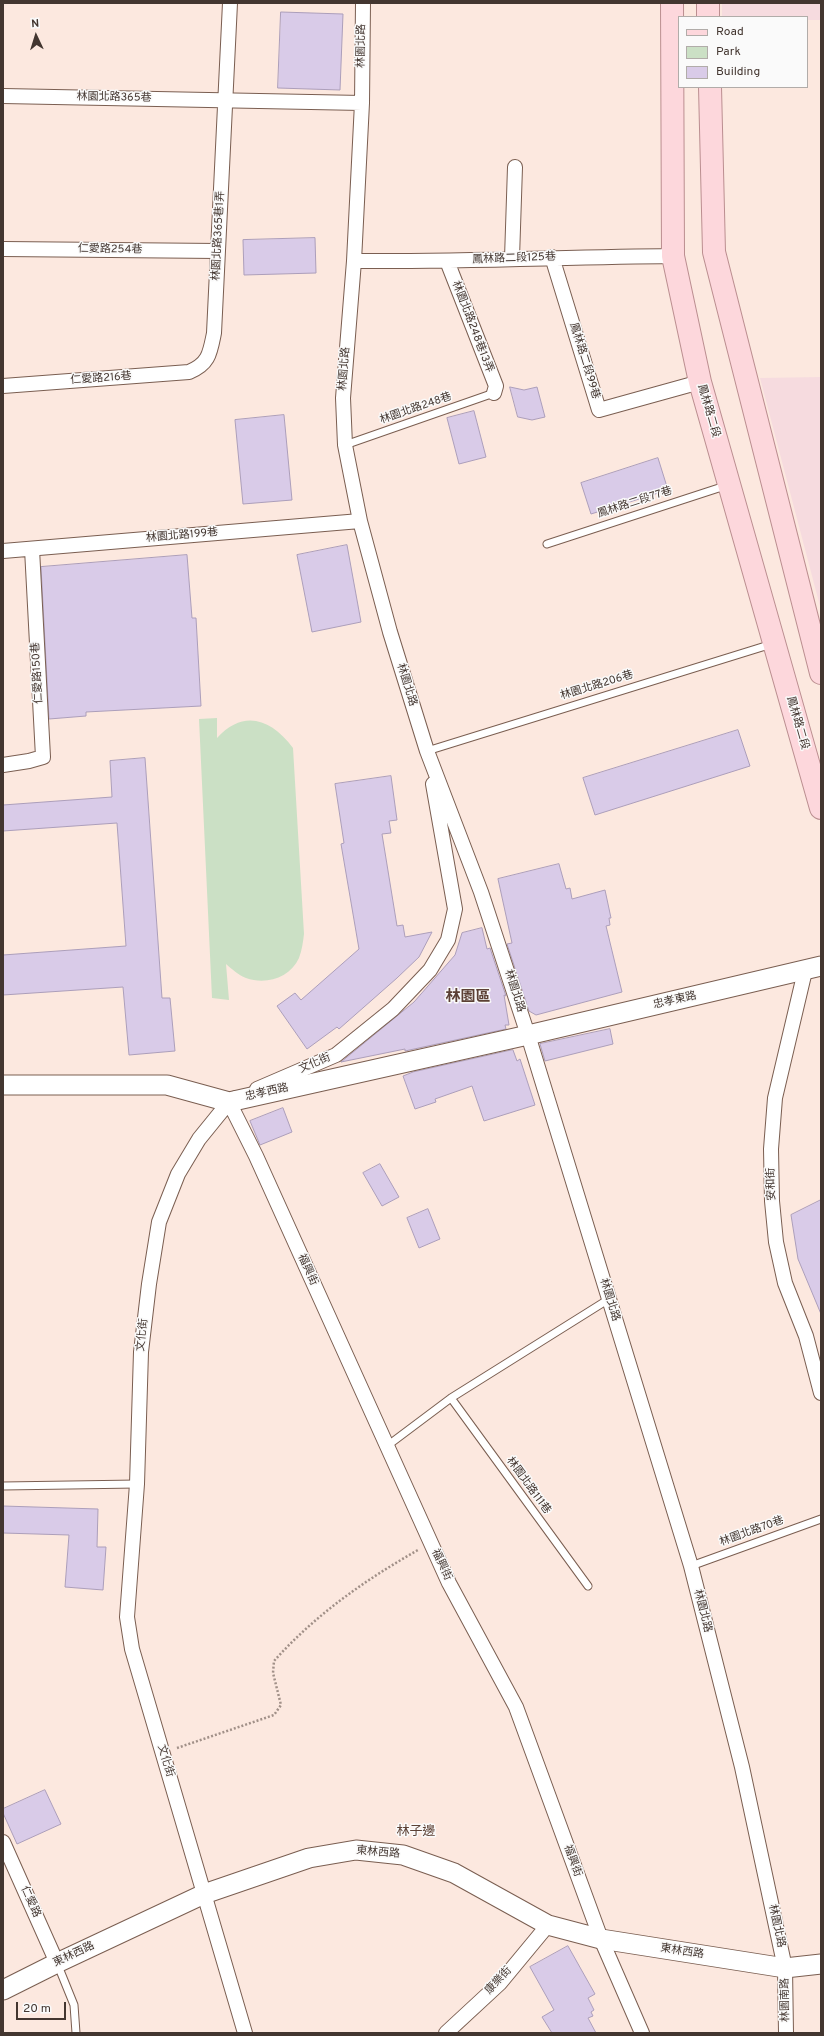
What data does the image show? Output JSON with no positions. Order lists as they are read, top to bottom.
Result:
{
  "streets": {
    "main road": ["鳳林路二段"],
    "street": [
      "林園北路",
      "林園北路365巷",
      "林園北路365巷1弄",
      "仁愛路254巷",
      "鳳林路二段125巷",
      "林園北路248巷13弄",
      "鳳林路二段99巷",
      "仁愛路216巷",
      "林園北路199巷",
      "仁愛路150巷",
      "忠孝東路",
      "文化街",
      "忠孝西路",
      "安和街",
      "福興街",
      "東林西路",
      "仁愛路",
      "康樂街",
      "林園南路"
    ],
    "lane": [
      "林園北路248巷",
      "鳳林路二段77巷",
      "林園北路206巷",
      "林園北路111巷",
      "林園北路70巷"
    ]
  },
  "crossings": [
    ["林園北路", "林園北路365巷"],
    ["林園北路", "鳳林路二段125巷"],
    ["林園北路", "林園北路248巷"],
    ["林園北路", "林園北路199巷"],
    ["林園北路", "林園北路206巷"],
    ["林園北路", "忠孝東路"],
    ["林園北路", "文化街"],
    ["林園北路", "忠孝西路"],
    ["林園北路", "林園北路70巷"],
    ["林園北路", "東林西路"],
    ["林園北路", "林園南路"],
    ["林園北路365巷", "林園北路365巷1弄"],
    ["林園北路365巷1弄", "仁愛路254巷"],
    ["林園北路365巷1弄", "仁愛路216巷"],
    ["鳳林路二段125巷", "林園北路248巷13弄"],
    ["鳳林路二段125巷", "鳳林路二段99巷"],
    ["鳳林路二段125巷", "鳳林路二段"],
    ["林園北路248巷13弄", "林園北路248巷"],
    ["鳳林路二段99巷", "鳳林路二段"],
    ["鳳林路二段", "鳳林路二段77巷"],
    ["鳳林路二段", "林園北路206巷"],
    ["林園北路199巷", "仁愛路150巷"],
    ["林園北路206巷", "文化街"],
    ["忠孝東路", "忠孝西路"],
    ["忠孝東路", "安和街"],
    ["文化街", "忠孝西路"],
    ["文化街", "福興街"],
    ["文化街", "東林西路"],
    ["忠孝西路", "福興街"],
    ["福興街", "東林西路"],
    ["東林西路", "仁愛路"],
    ["東林西路", "康樂街"],
    ["東林西路", "林園南路"]
  ],
  "districts": ["林園區", "林子邊"],
  "legend": ["Road", "Park", "Building"],
  "scale_bar": "20 m",
  "north": "top"
}
